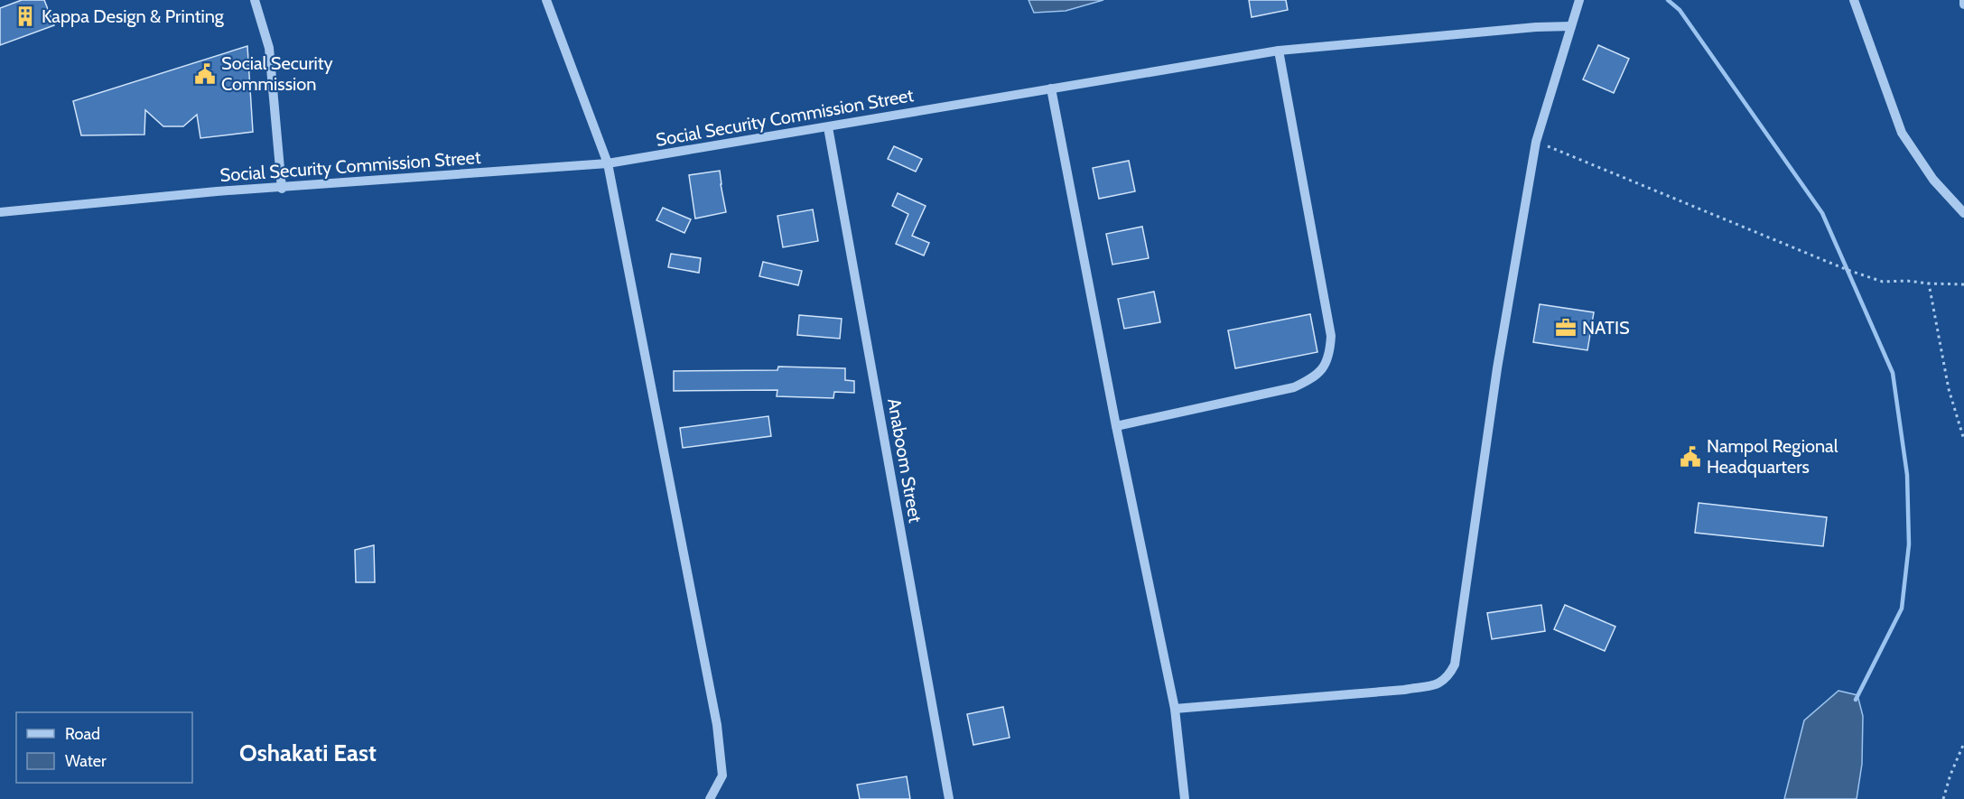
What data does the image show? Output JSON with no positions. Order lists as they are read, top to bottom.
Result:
{
  "streets": {
    "street": ["Social Security Commission Street", "Anaboom Street"]
  },
  "crossings": [
    ["Social Security Commission Street", "Anaboom Street"]
  ],
  "districts": ["Oshakati East"],
  "places": {
    "building": ["Kappa Design & Printing"],
    "public building": ["Social Security Commission", "Nampol Regional Headquarters"],
    "office": ["NATIS"]
  },
  "legend": ["Road", "Water"]
}
